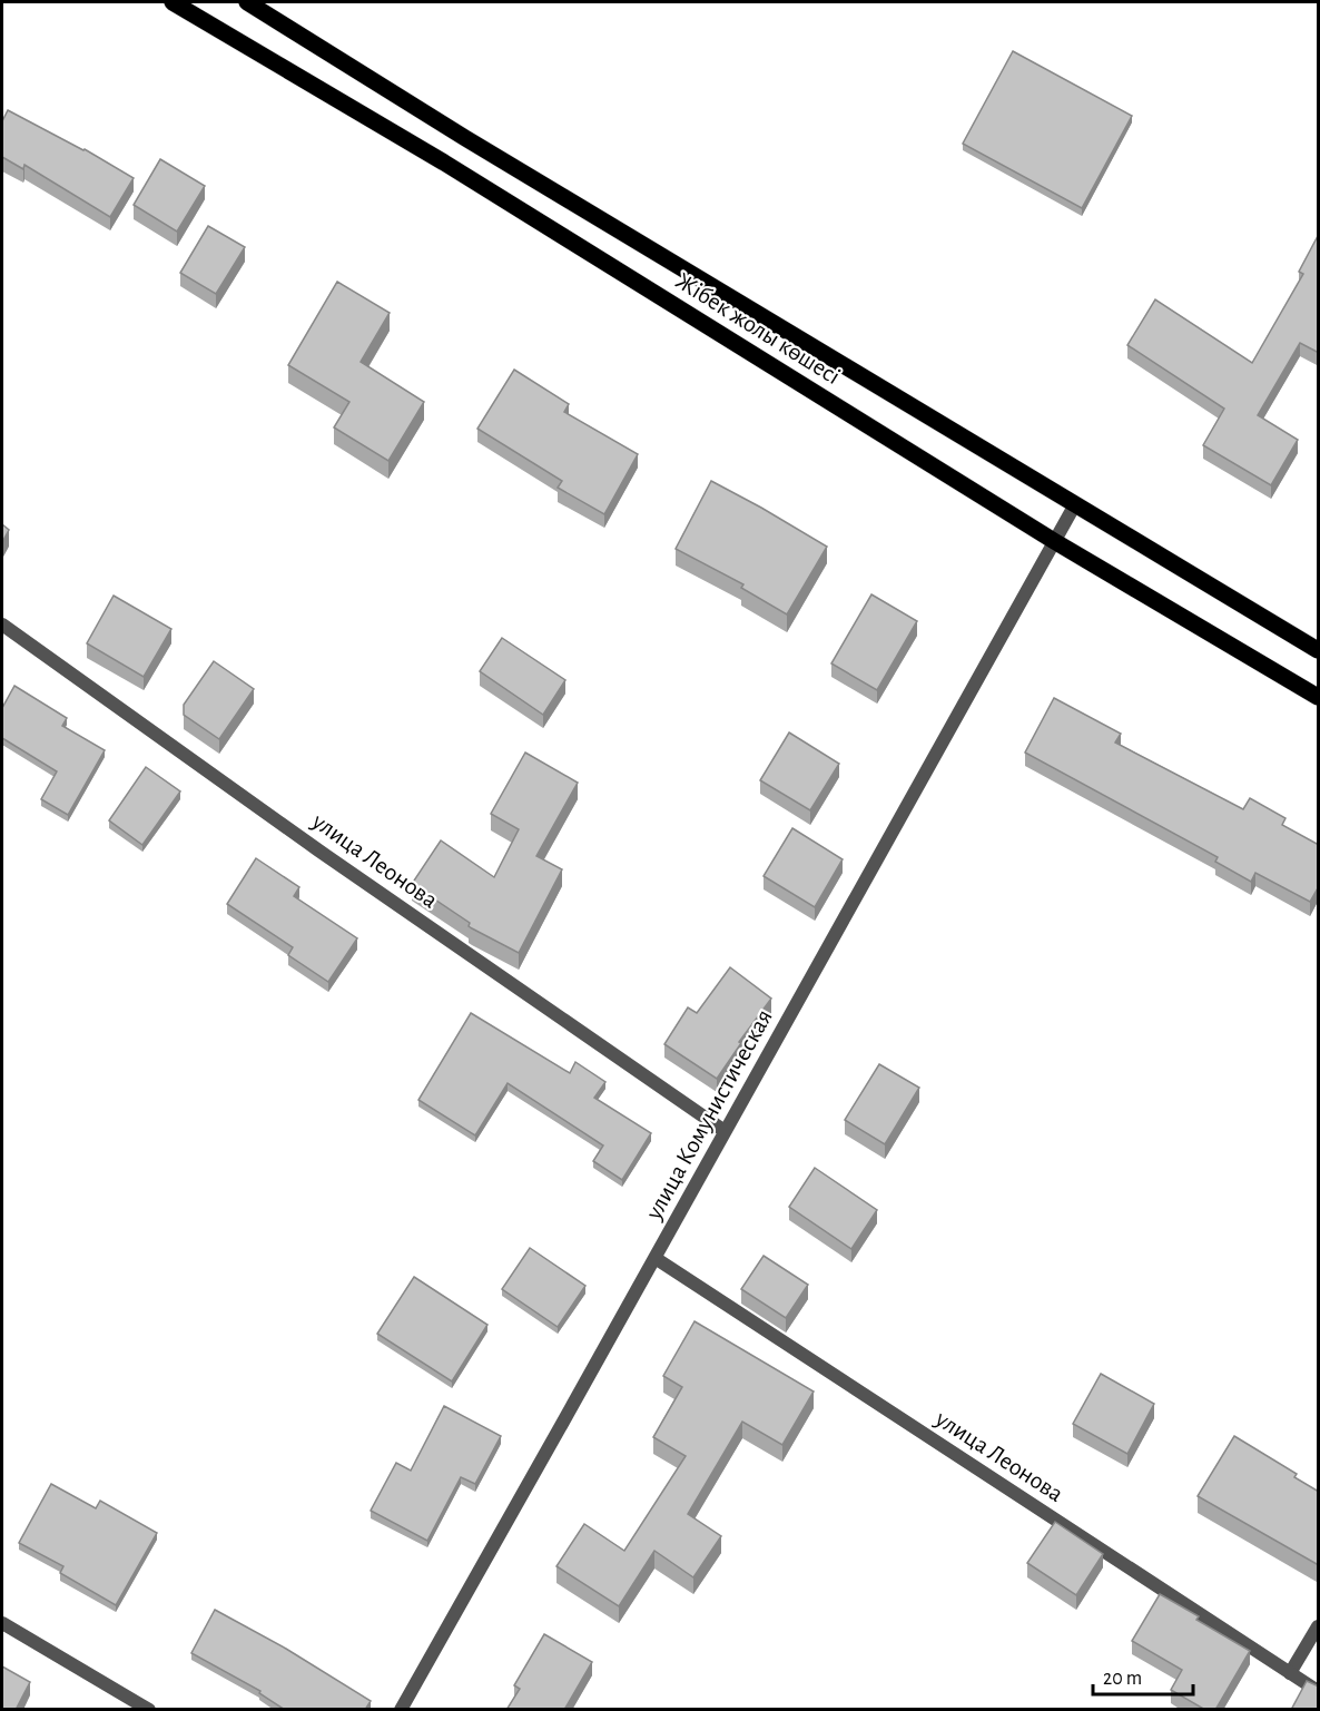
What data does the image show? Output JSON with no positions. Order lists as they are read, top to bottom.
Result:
{
  "streets": {
    "main road": ["Жібек жолы көшесі"],
    "street": ["улица Леонова", "улица Комунистическая"]
  },
  "crossings": [
    ["Жібек жолы көшесі", "улица Комунистическая"],
    ["улица Леонова", "улица Комунистическая"]
  ],
  "scale_bar": "20 m"
}
